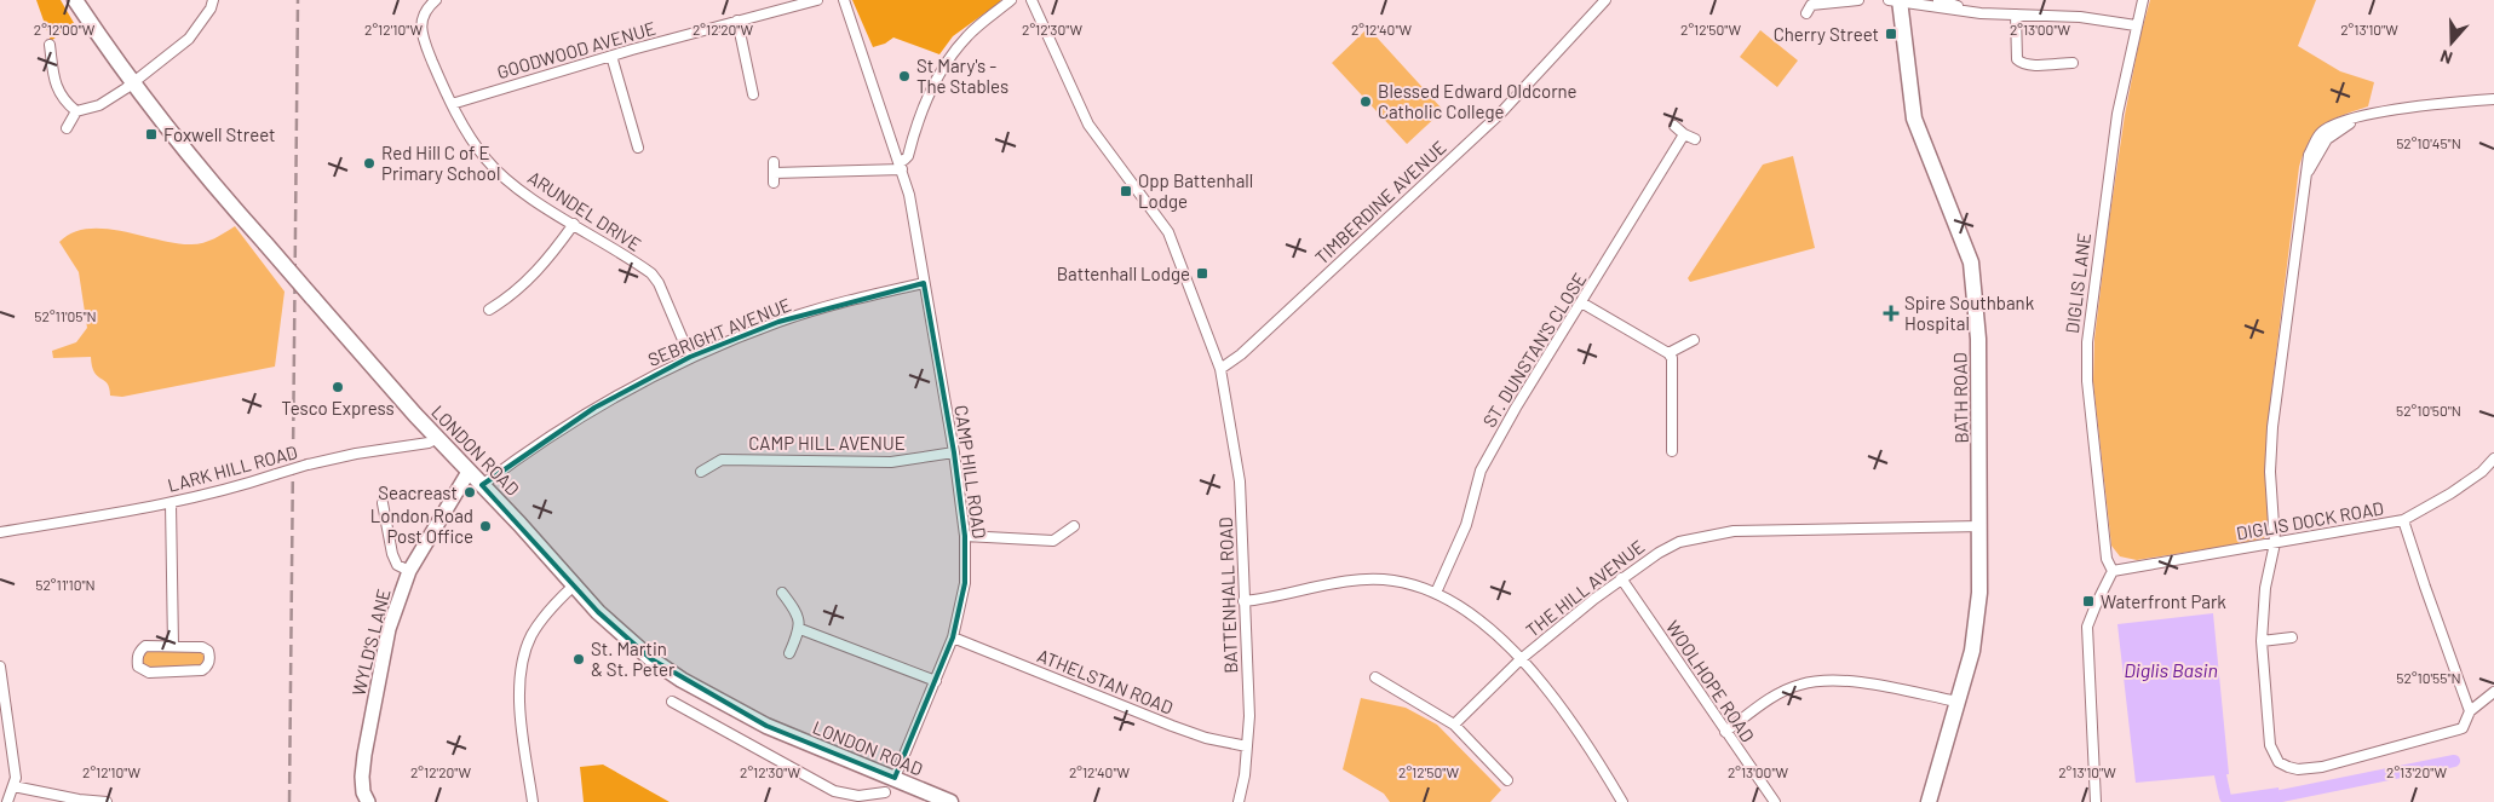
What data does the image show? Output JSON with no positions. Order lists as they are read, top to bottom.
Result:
{
  "streets": {
    "main road": ["BATH ROAD", "LONDON ROAD", "WYLD'S LANE"],
    "street": [
      "GOODWOOD AVENUE",
      "TIMBERDINE AVENUE",
      "ARUNDEL DRIVE",
      "DIGLIS LANE",
      "SEBRIGHT AVENUE",
      "ST. DUNSTAN'S CLOSE",
      "CAMP HILL AVENUE",
      "LARK HILL ROAD",
      "CAMP HILL ROAD",
      "DIGLIS DOCK ROAD",
      "THE HILL AVENUE",
      "BATTENHALL ROAD",
      "ATHELSTAN ROAD",
      "WOOLHOPE ROAD"
    ]
  },
  "crossings": [
    ["GOODWOOD AVENUE", "ARUNDEL DRIVE"],
    ["TIMBERDINE AVENUE", "BATTENHALL ROAD"],
    ["ARUNDEL DRIVE", "SEBRIGHT AVENUE"],
    ["DIGLIS LANE", "DIGLIS DOCK ROAD"],
    ["SEBRIGHT AVENUE", "LONDON ROAD"],
    ["SEBRIGHT AVENUE", "CAMP HILL ROAD"],
    ["BATH ROAD", "THE HILL AVENUE"],
    ["CAMP HILL AVENUE", "CAMP HILL ROAD"],
    ["LONDON ROAD", "LARK HILL ROAD"],
    ["LONDON ROAD", "CAMP HILL ROAD"],
    ["LONDON ROAD", "WYLD'S LANE"],
    ["CAMP HILL ROAD", "ATHELSTAN ROAD"],
    ["THE HILL AVENUE", "WOOLHOPE ROAD"],
    ["BATTENHALL ROAD", "ATHELSTAN ROAD"]
  ],
  "water": ["Diglis Basin"],
  "places": {
    "transit": [
      "Cherry Street",
      "Foxwell Street",
      "Opp Battenhall Lodge",
      "Battenhall Lodge",
      "Waterfront Park"
    ],
    "other": [
      "St Mary's - The Stables",
      "Blessed Edward Oldcorne Catholic College",
      "Red Hill C of E Primary School",
      "Tesco Express",
      "Seacreast",
      "London Road Post Office",
      "St. Martin & St. Peter"
    ],
    "health": ["Spire Southbank Hospital"]
  },
  "north": "bottom",
  "coordinates": [
    "2°12'10\"W",
    "2°12'20\"W",
    "2°12'30\"W",
    "2°12'40\"W",
    "2°12'50\"W",
    "2°13'00\"W",
    "2°13'10\"W",
    "2°12'00\"W",
    "52°10'45\"N",
    "52°11'05\"N",
    "52°10'50\"N",
    "52°11'10\"N",
    "52°10'55\"N",
    "2°13'20\"W"
  ]
}
